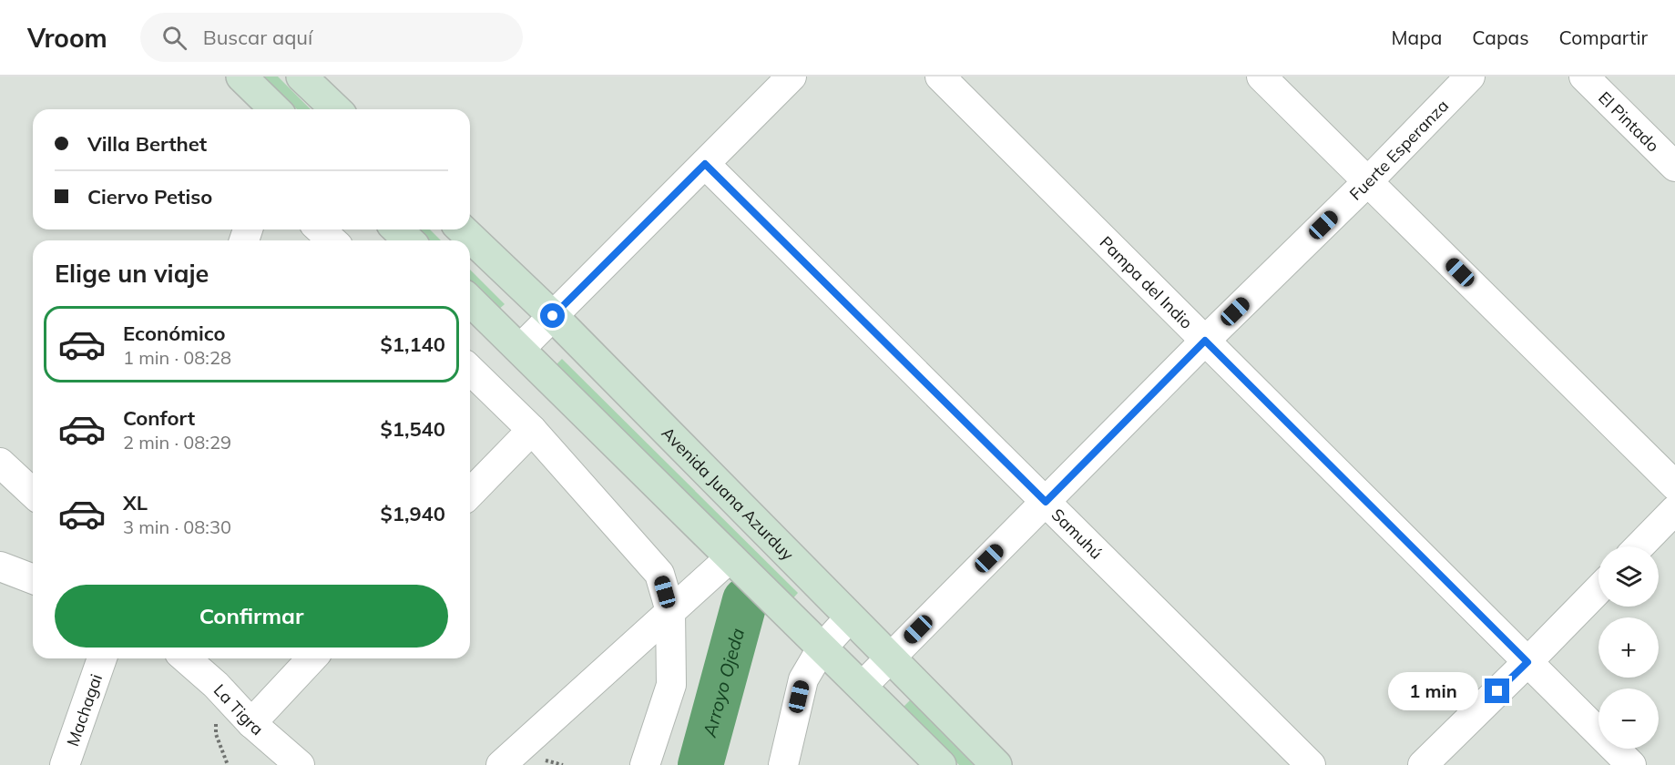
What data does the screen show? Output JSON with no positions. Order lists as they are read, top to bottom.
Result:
{
  "streets": {
    "main road": ["Avenida Juana Azurduy"],
    "street": [
      "El Pintado",
      "Fuerte Esperanza",
      "Pampa del Indio",
      "Samuhú",
      "Machagai",
      "La Tigra"
    ]
  },
  "crossings": [
    ["Fuerte Esperanza", "Pampa del Indio"],
    ["Fuerte Esperanza", "Avenida Juana Azurduy"],
    ["Fuerte Esperanza", "Samuhú"]
  ],
  "water": ["Arroyo Ojeda"],
  "page": {
    "header": "Vroom",
    "search": "Buscar aquí",
    "nav": ["Mapa", "Capas", "Compartir"],
    "banner": ["Villa Berthet", "Ciervo Petiso"],
    "heading": "Elige un viaje",
    "list": [
      {
        "name": "Económico",
        "note": "1 min · 08:28",
        "value": "$1,140"
      },
      {
        "name": "Confort",
        "note": "2 min · 08:29",
        "value": "$1,540"
      },
      {
        "name": "XL",
        "note": "3 min · 08:30",
        "value": "$1,940"
      }
    ],
    "map_buttons": ["+", "−"],
    "buttons": "Confirmar",
    "bubble": "1 min"
  }
}
